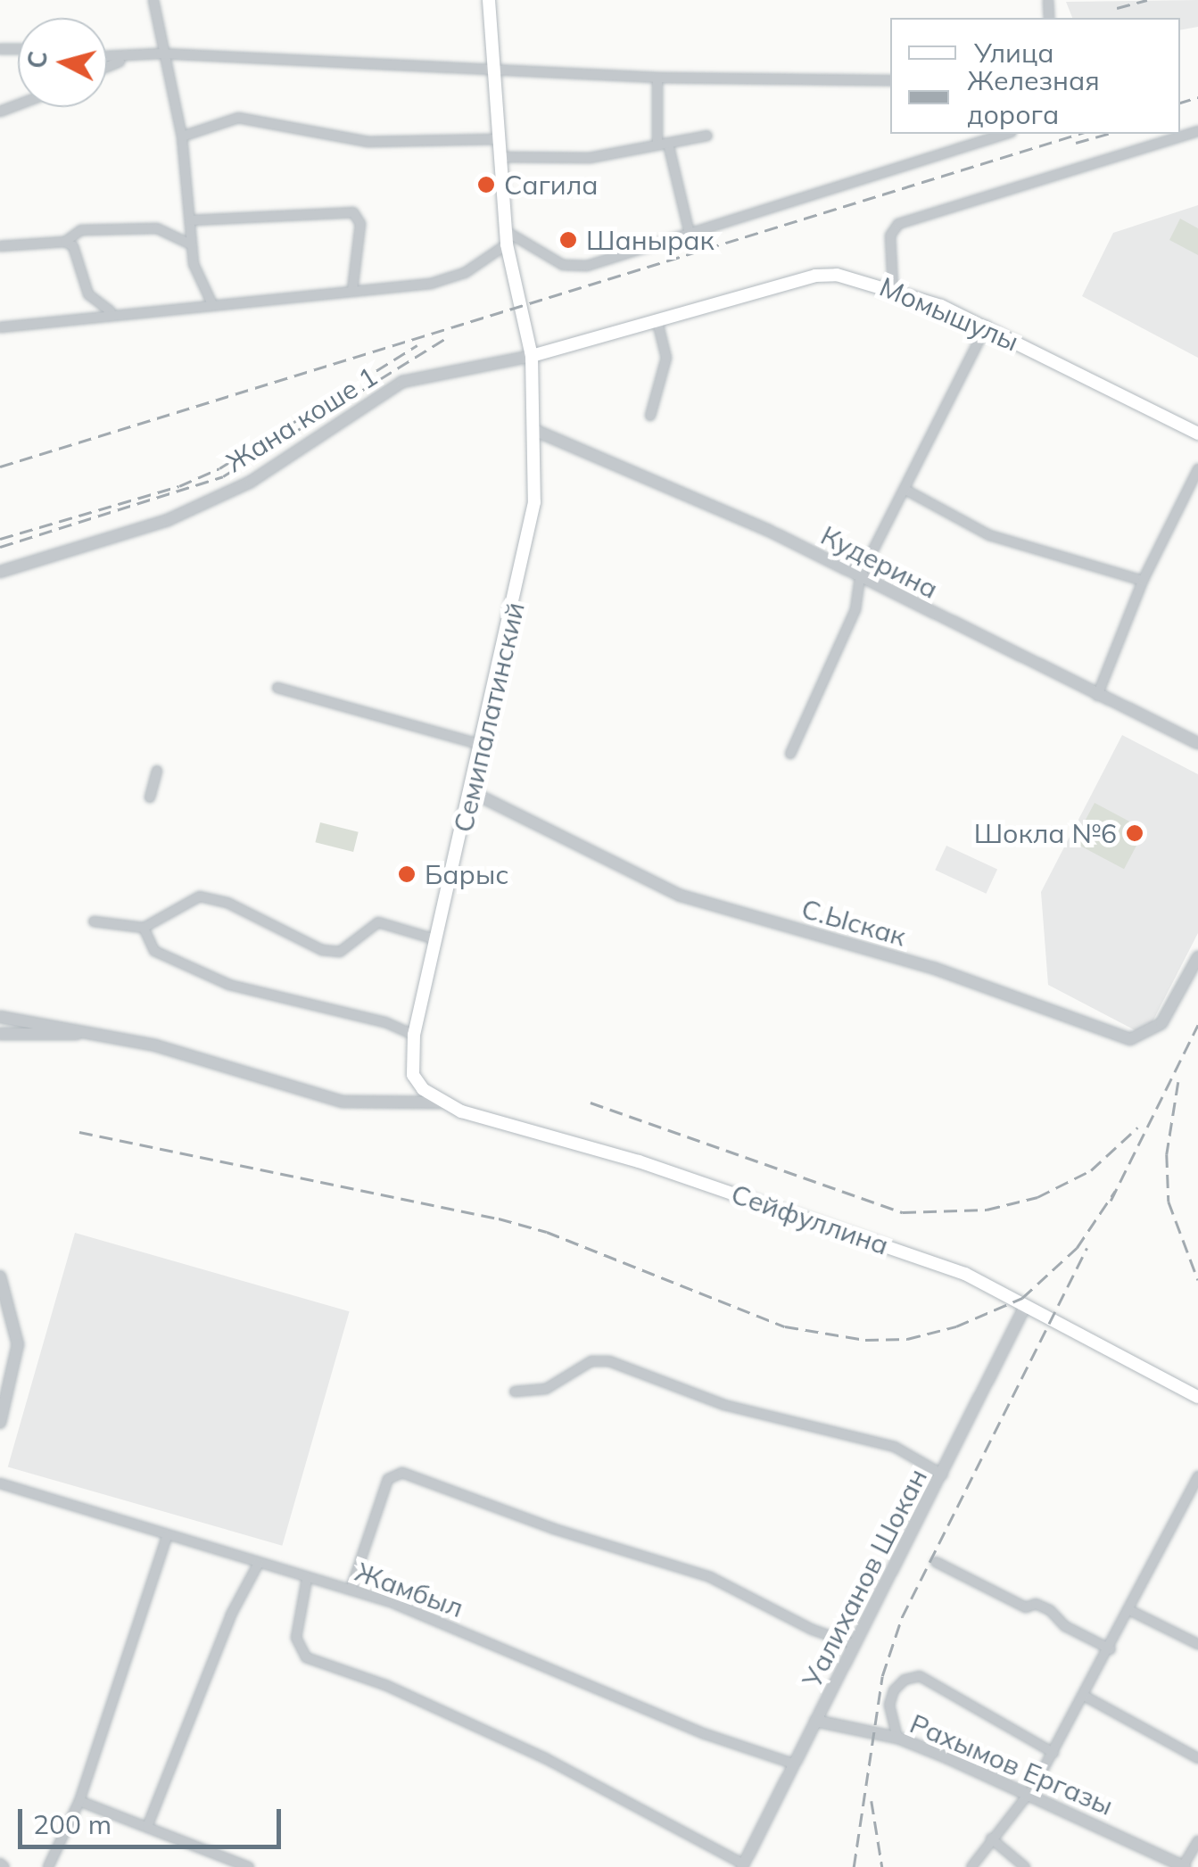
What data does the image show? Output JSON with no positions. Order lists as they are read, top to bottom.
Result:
{
  "streets": {
    "main road": ["Момышулы", "Семипалатинский", "Сейфуллина"],
    "street": [
      "Жана коше 1",
      "Кудерина",
      "С.Ыскак",
      "Уалиханов Шокан",
      "Жамбыл",
      "Рахымов Ергазы"
    ]
  },
  "crossings": [
    ["Момышулы", "Жана коше 1"],
    ["Момышулы", "Семипалатинский"],
    ["Жана коше 1", "Семипалатинский"],
    ["Кудерина", "Семипалатинский"],
    ["Семипалатинский", "С.Ыскак"],
    ["Семипалатинский", "Сейфуллина"],
    ["Сейфуллина", "Уалиханов Шокан"],
    ["Уалиханов Шокан", "Жамбыл"],
    ["Уалиханов Шокан", "Рахымов Ергазы"]
  ],
  "places": [
    "Сагила",
    "Шанырак",
    "Шокла №6",
    "Барыс"
  ],
  "legend": ["Улица", "Железная дорога"],
  "scale_bar": "200 m",
  "north": "left"
}
